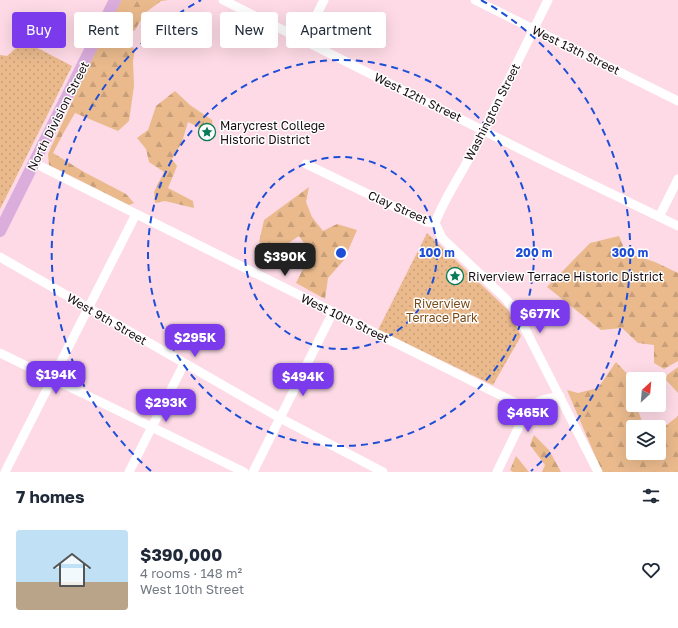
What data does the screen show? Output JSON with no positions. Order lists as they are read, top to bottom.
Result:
{
  "streets": {
    "main road": ["North Division Street"],
    "street": [
      "West 13th Street",
      "West 12th Street",
      "Washington Street",
      "Clay Street",
      "West 10th Street",
      "West 9th Street"
    ]
  },
  "crossings": [
    ["West 13th Street", "Washington Street"],
    ["West 12th Street", "Washington Street"],
    ["Washington Street", "Clay Street"],
    ["North Division Street", "West 10th Street"]
  ],
  "parks": ["Riverview Terrace Park"],
  "places": {
    "place": ["Marycrest College Historic District", "Riverview Terrace Historic District"]
  },
  "north": "top right",
  "page": {
    "chip": [
      "Buy",
      "Rent",
      "Filters",
      "New",
      "Apartment"
    ],
    "price": [
      "$390K",
      "$677K",
      "$295K",
      "$194K",
      "$494K",
      "$293K",
      "$465K"
    ],
    "heading": "7 homes",
    "list": [
      {
        "name": "$390,000",
        "note": "4 rooms · 148 m² · West 10th Street"
      }
    ]
  },
  "rings": ["100 m", "200 m", "300 m"]
}
